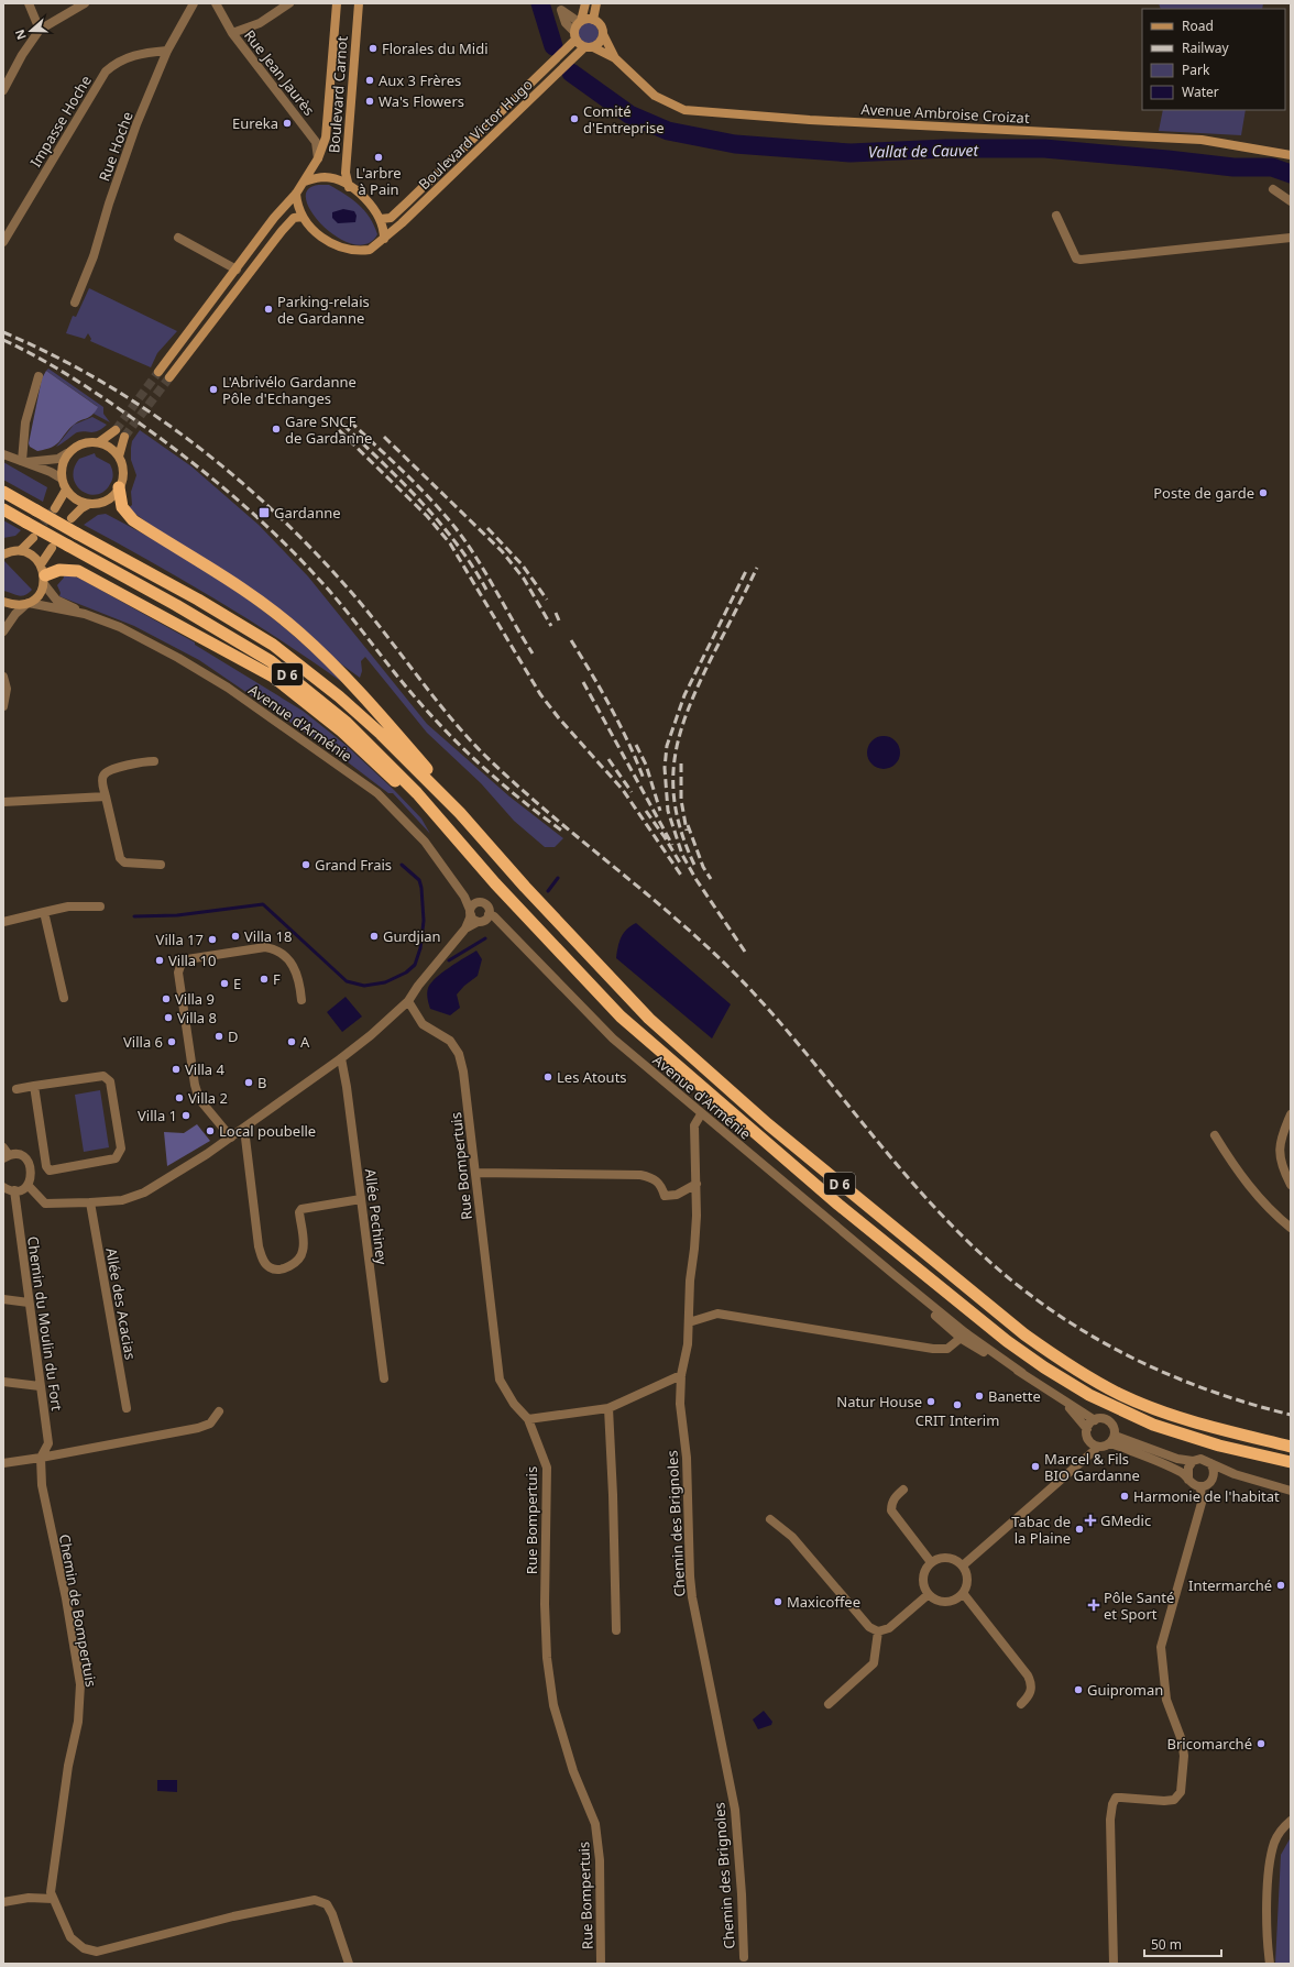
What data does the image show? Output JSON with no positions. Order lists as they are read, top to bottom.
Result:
{
  "streets": {
    "highway": ["D 6"],
    "main road": ["Boulevard Carnot", "Avenue Ambroise Croizat", "Boulevard Victor Hugo"],
    "street": [
      "Rue Jean Jaurès",
      "Impasse Hoche",
      "Rue Hoche",
      "Avenue d'Arménie",
      "Rue Bompertuis",
      "Allée Pechiney",
      "Allée des Acacias",
      "Chemin du Moulin du Fort",
      "Chemin des Brignoles",
      "Chemin de Bompertuis"
    ]
  },
  "crossings": [
    ["Rue Jean Jaurès", "Boulevard Carnot"],
    ["Boulevard Carnot", "Boulevard Victor Hugo"],
    ["Avenue Ambroise Croizat", "Boulevard Victor Hugo"],
    ["Impasse Hoche", "Rue Hoche"],
    ["Avenue d'Arménie", "Chemin des Brignoles"],
    ["Chemin du Moulin du Fort", "Chemin de Bompertuis"]
  ],
  "water": ["Vallat de Cauvet"],
  "places": {
    "other": [
      "Florales du Midi",
      "Aux 3 Frères",
      "Wa's Flowers",
      "Comité d'Entreprise",
      "Eureka",
      "L'arbre à Pain",
      "Parking-relais de Gardanne",
      "L'Abrivélo Gardanne Pôle d'Echanges",
      "Gare SNCF de Gardanne",
      "Poste de garde",
      "Grand Frais",
      "Villa 18",
      "Gurdjian",
      "Villa 17",
      "Villa 10",
      "F",
      "E",
      "Villa 9",
      "Villa 8",
      "D",
      "Villa 6",
      "A",
      "Villa 4",
      "Les Atouts",
      "B",
      "Villa 2",
      "Villa 1",
      "Local poubelle",
      "Banette",
      "Natur House",
      "CRIT Interim",
      "Marcel & Fils BIO Gardanne",
      "Harmonie de l'habitat",
      "Tabac de la Plaine",
      "Intermarché",
      "Maxicoffee",
      "Guiproman",
      "Bricomarché"
    ],
    "transit": ["Gardanne"],
    "health": ["GMedic", "Pôle Santé et Sport"]
  },
  "legend": [
    "Road",
    "Railway",
    "Park",
    "Water"
  ],
  "scale_bar": "50 m",
  "north": "left"
}
